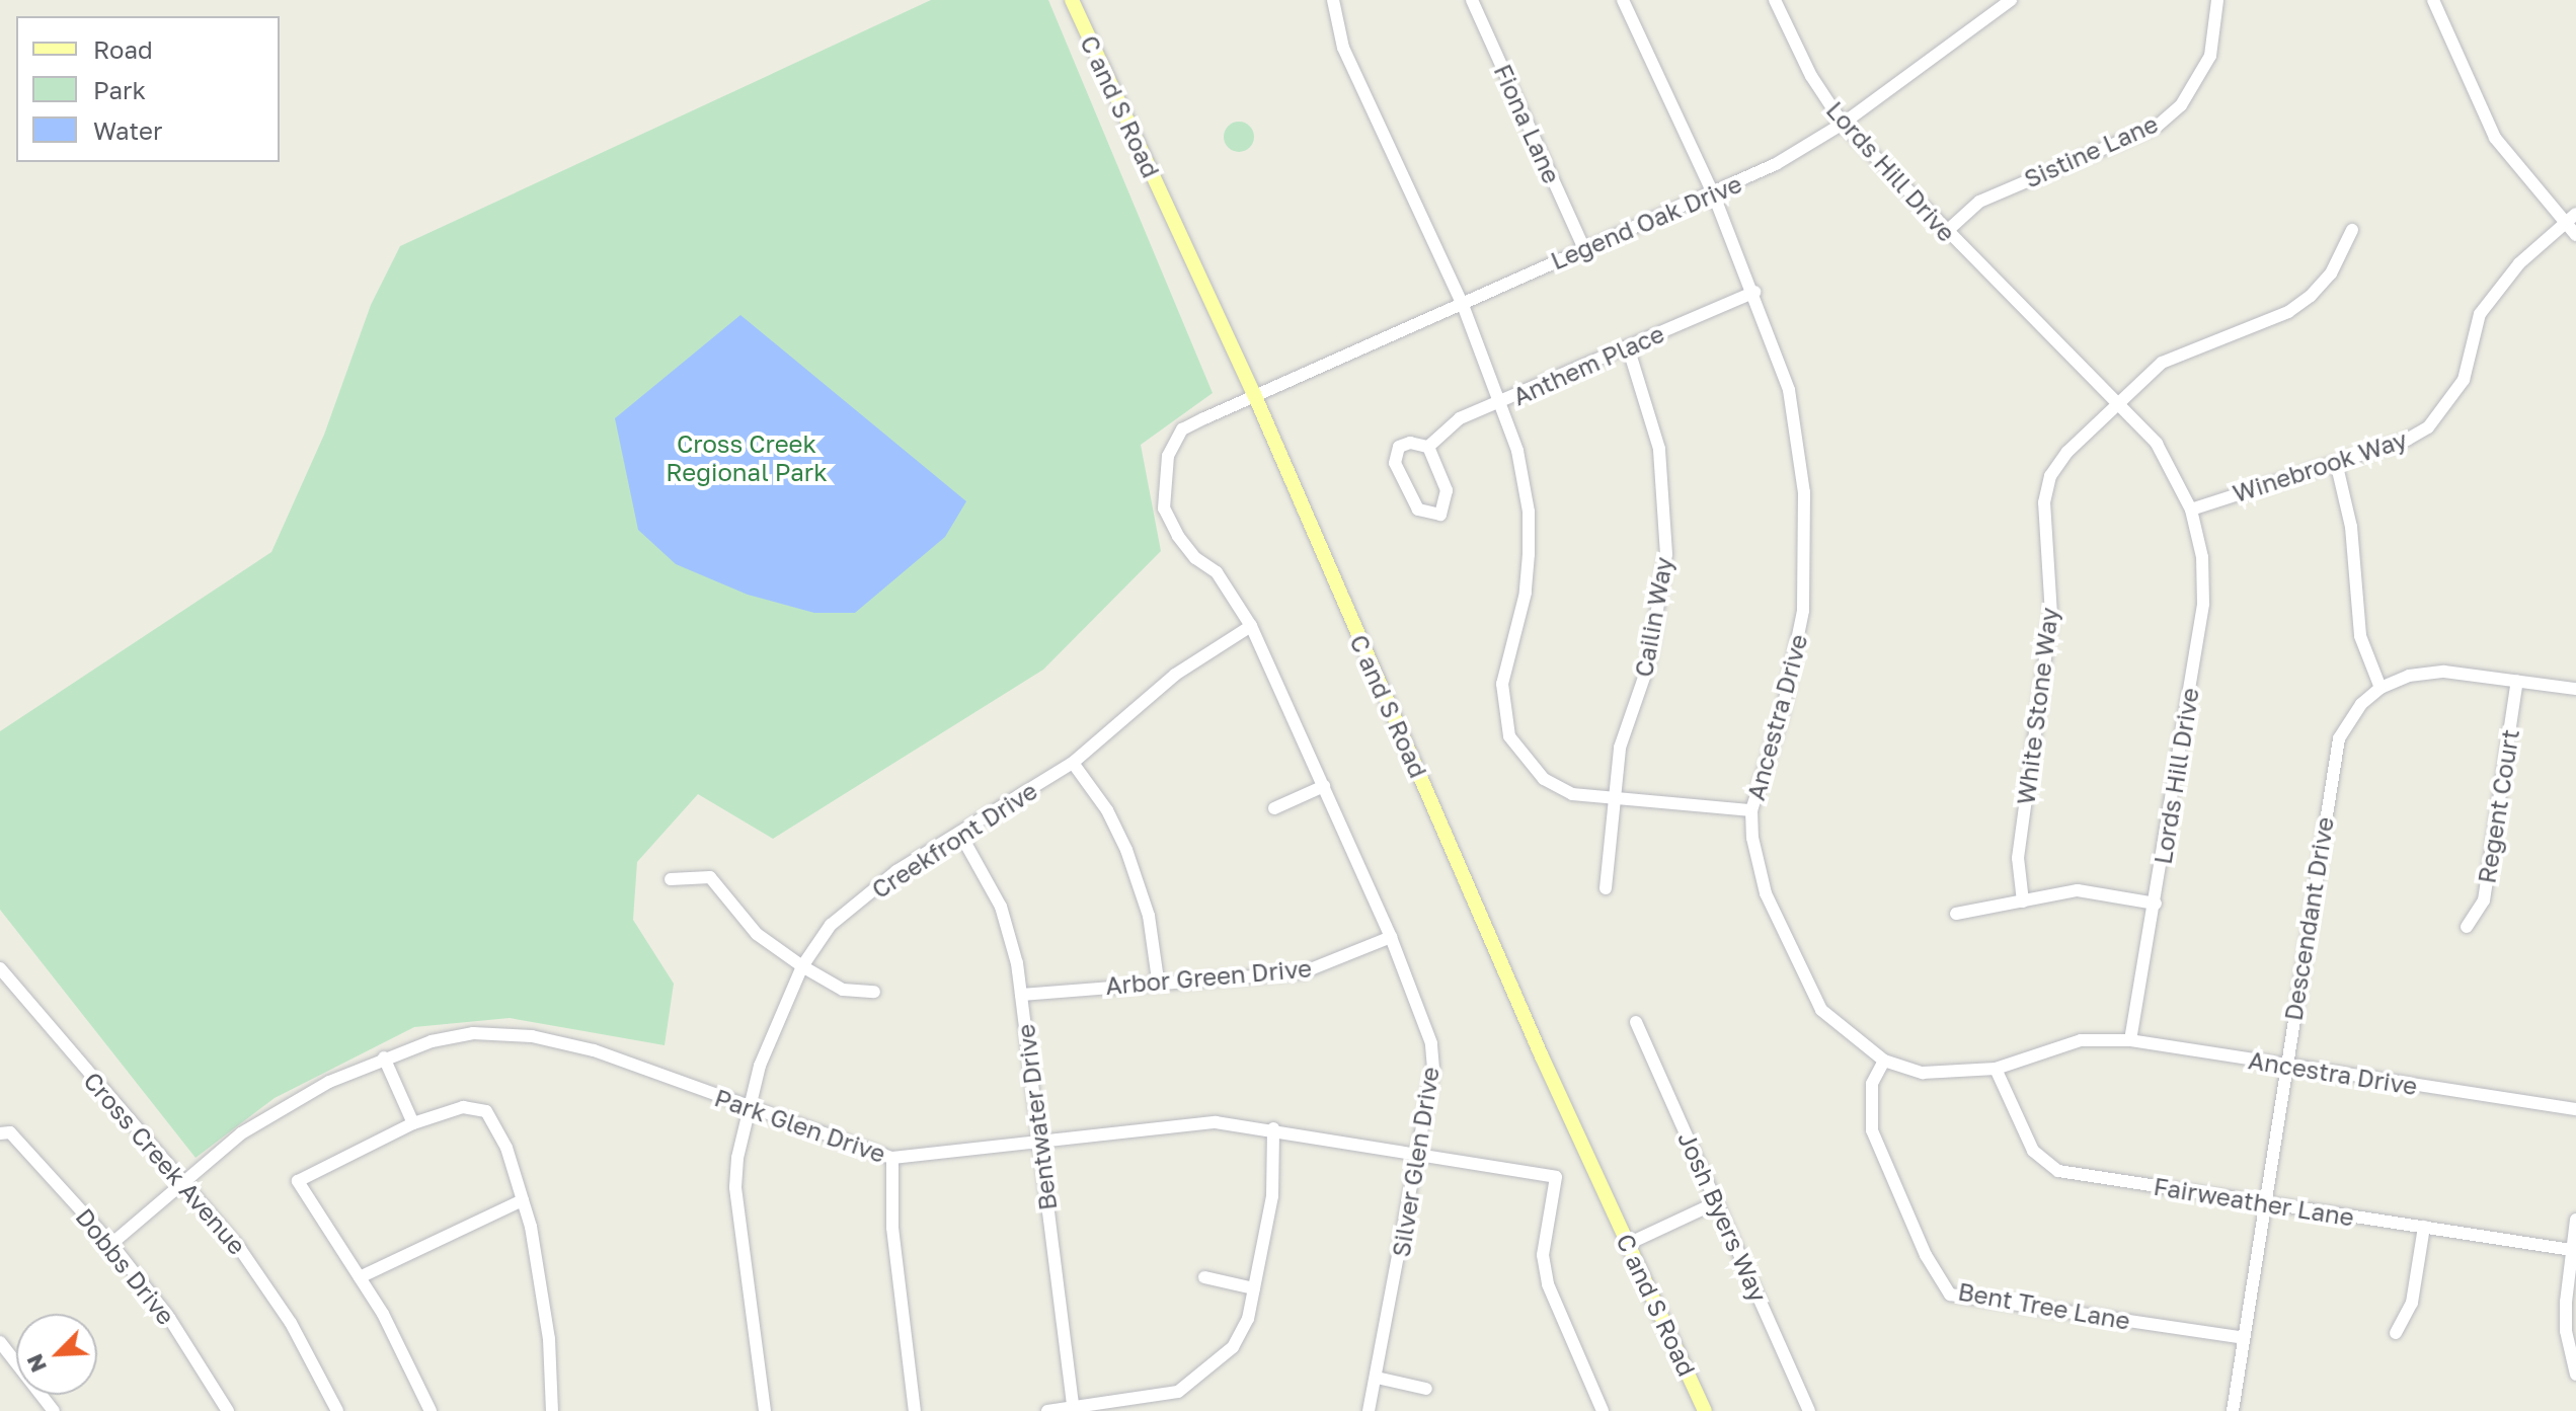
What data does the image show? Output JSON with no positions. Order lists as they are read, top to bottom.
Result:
{
  "streets": {
    "main road": ["C and S Road"],
    "street": [
      "Fiona Lane",
      "Sistine Lane",
      "Lords Hill Drive",
      "Legend Oak Drive",
      "Anthem Place",
      "Winebrook Way",
      "Cailin Way",
      "White Stone Way",
      "Ancestra Drive",
      "Regent Court",
      "Creekfront Drive",
      "Descendant Drive",
      "Arbor Green Drive",
      "Bentwater Drive",
      "Park Glen Drive",
      "Silver Glen Drive",
      "Cross Creek Avenue",
      "Fairweather Lane",
      "Josh Byers Way",
      "Dobbs Drive",
      "Bent Tree Lane"
    ]
  },
  "crossings": [
    ["C and S Road", "Legend Oak Drive"],
    ["C and S Road", "Silver Glen Drive"],
    ["Fiona Lane", "Legend Oak Drive"],
    ["Sistine Lane", "Lords Hill Drive"],
    ["Lords Hill Drive", "Legend Oak Drive"],
    ["Lords Hill Drive", "Winebrook Way"],
    ["Lords Hill Drive", "White Stone Way"],
    ["Lords Hill Drive", "Ancestra Drive"],
    ["Legend Oak Drive", "Ancestra Drive"],
    ["Legend Oak Drive", "Silver Glen Drive"],
    ["Anthem Place", "Cailin Way"],
    ["Anthem Place", "Ancestra Drive"],
    ["Ancestra Drive", "Descendant Drive"],
    ["Ancestra Drive", "Fairweather Lane"],
    ["Ancestra Drive", "Bent Tree Lane"],
    ["Regent Court", "Descendant Drive"],
    ["Creekfront Drive", "Bentwater Drive"],
    ["Creekfront Drive", "Park Glen Drive"],
    ["Creekfront Drive", "Silver Glen Drive"],
    ["Descendant Drive", "Fairweather Lane"],
    ["Descendant Drive", "Bent Tree Lane"],
    ["Arbor Green Drive", "Bentwater Drive"],
    ["Arbor Green Drive", "Silver Glen Drive"],
    ["Bentwater Drive", "Park Glen Drive"],
    ["Park Glen Drive", "Silver Glen Drive"],
    ["Park Glen Drive", "Cross Creek Avenue"],
    ["Park Glen Drive", "Dobbs Drive"]
  ],
  "parks": ["Cross Creek Regional Park"],
  "legend": ["Road", "Park", "Water"],
  "north": "bottom left"
}
